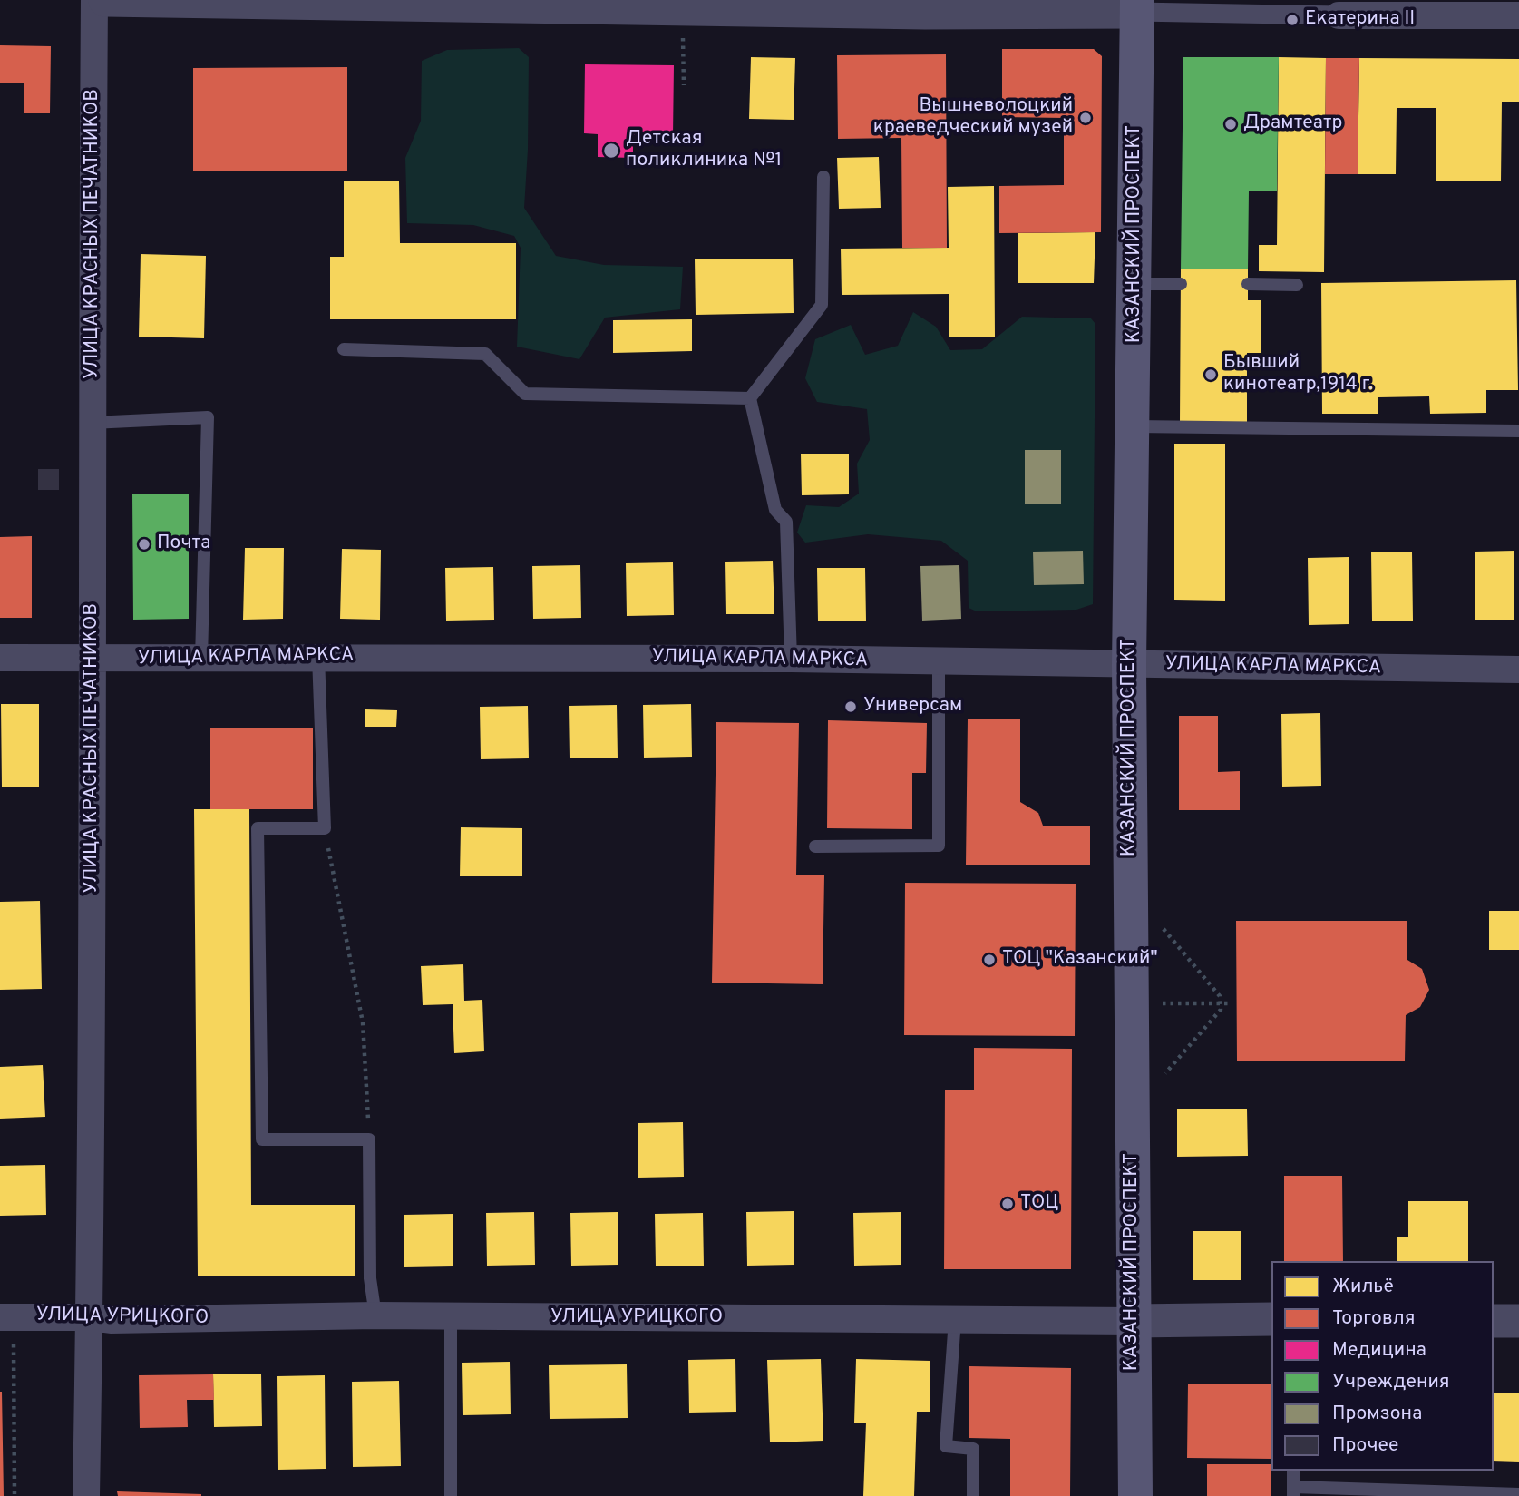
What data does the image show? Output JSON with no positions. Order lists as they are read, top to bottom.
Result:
{
  "streets": {
    "main road": ["КАЗАНСКИЙ ПРОСПЕКТ"],
    "street": ["УЛИЦА КРАСНЫХ ПЕЧАТНИКОВ", "УЛИЦА КАРЛА МАРКСА", "УЛИЦА УРИЦКОГО"]
  },
  "crossings": [
    ["УЛИЦА КРАСНЫХ ПЕЧАТНИКОВ", "УЛИЦА КАРЛА МАРКСА"],
    ["УЛИЦА КРАСНЫХ ПЕЧАТНИКОВ", "УЛИЦА УРИЦКОГО"],
    ["КАЗАНСКИЙ ПРОСПЕКТ", "УЛИЦА КАРЛА МАРКСА"],
    ["КАЗАНСКИЙ ПРОСПЕКТ", "УЛИЦА УРИЦКОГО"]
  ],
  "places": [
    "Екатерина II",
    "Вышневолоцкий краеведческий музей",
    "Драмтеатр",
    "Детская поликлиника №1",
    "Бывший кинотеатр,1914 г.",
    "Почта",
    "Универсам",
    "ТОЦ \"Казанский\"",
    "ТОЦ"
  ],
  "legend": [
    "Жильё",
    "Торговля",
    "Медицина",
    "Учреждения",
    "Промзона",
    "Прочее"
  ]
}
